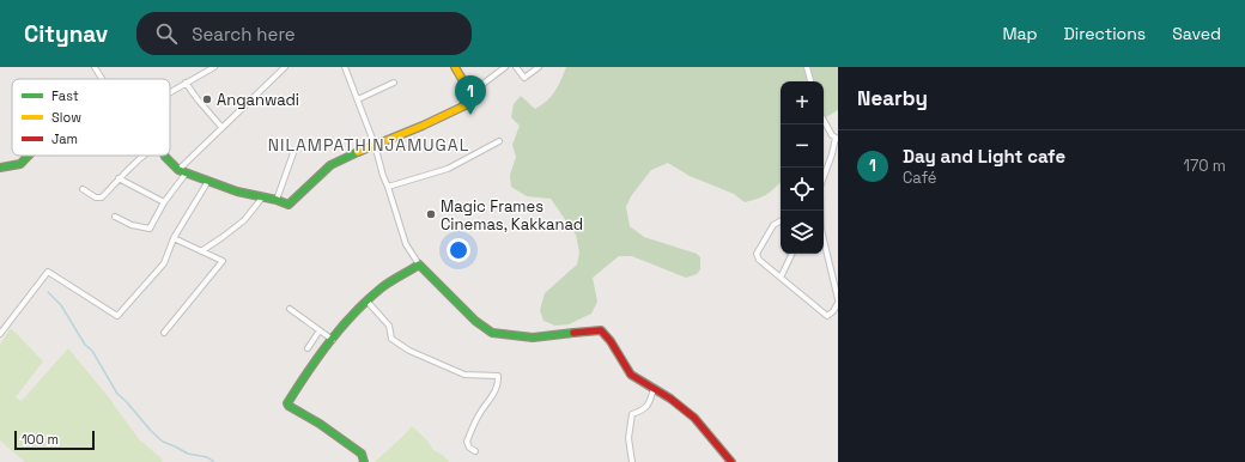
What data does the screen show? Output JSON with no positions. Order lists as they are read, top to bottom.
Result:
{
  "districts": ["NILAMPATHINJAMUGAL"],
  "places": ["Anganwadi", "Magic Frames Cinemas, Kakkanad"],
  "legend": ["Fast", "Slow", "Jam"],
  "scale_bar": "100 m",
  "page": {
    "header": "Citynav",
    "search": "Search here",
    "nav": ["Map", "Directions", "Saved"],
    "heading": "Nearby",
    "pins": "1",
    "map_buttons": ["+", "−"],
    "list": [
      {
        "mark": "1",
        "name": "Day and Light cafe",
        "note": "Café",
        "value": "170 m"
      }
    ],
    "scale": "100 m"
  }
}
